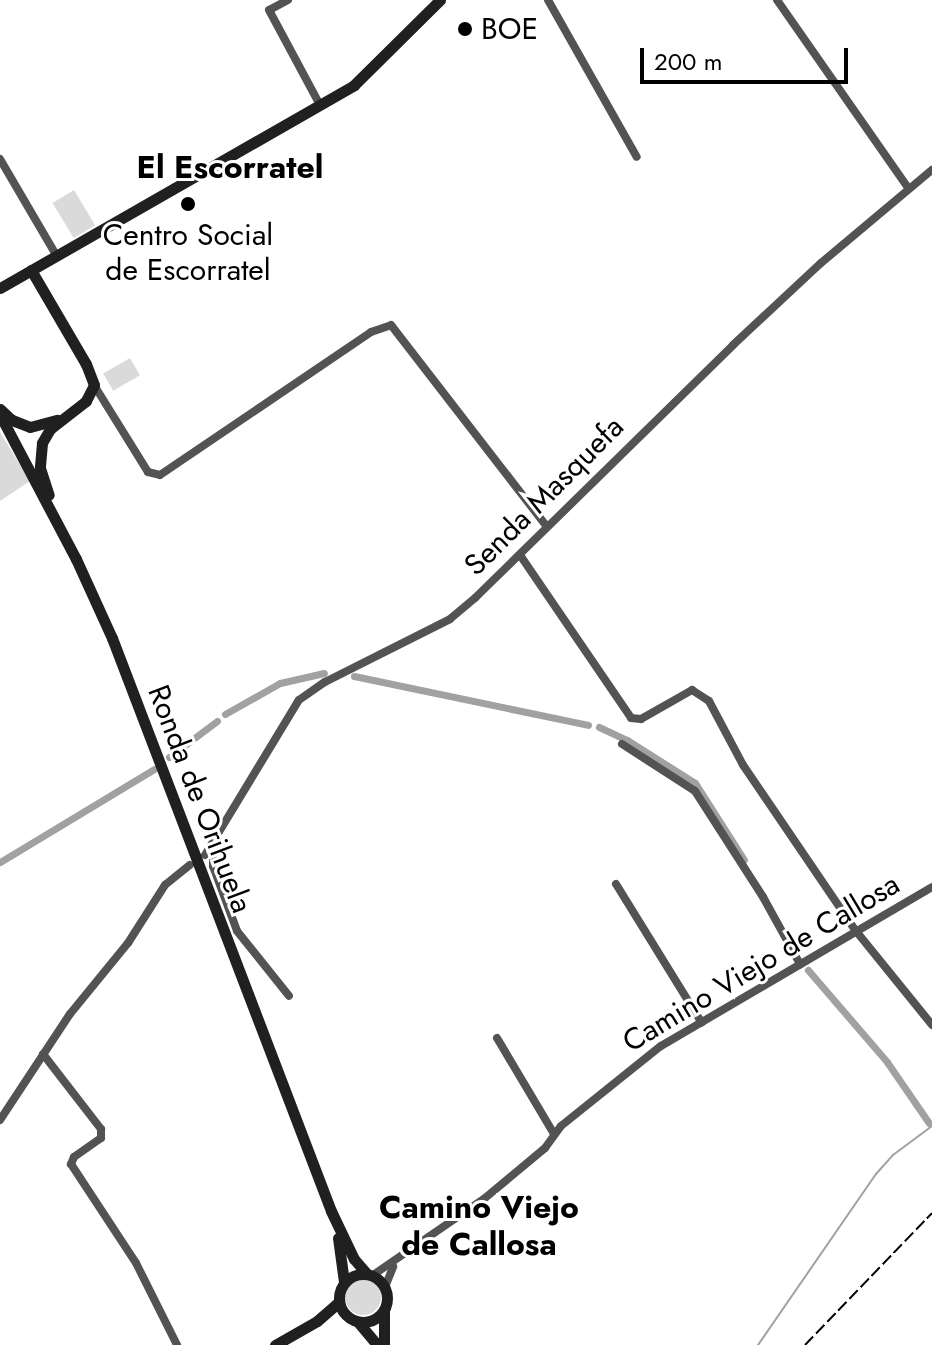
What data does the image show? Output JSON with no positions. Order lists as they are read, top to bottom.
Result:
{
  "streets": {
    "main road": ["Ronda de Orihuela"],
    "street": ["Senda Masquefa", "Camino Viejo de Callosa"]
  },
  "crossings": [
    ["Ronda de Orihuela", "Camino Viejo de Callosa"]
  ],
  "districts": ["El Escorratel", "Camino Viejo de Callosa"],
  "places": ["BOE", "Centro Social de Escorratel"],
  "scale_bar": "200 m"
}
